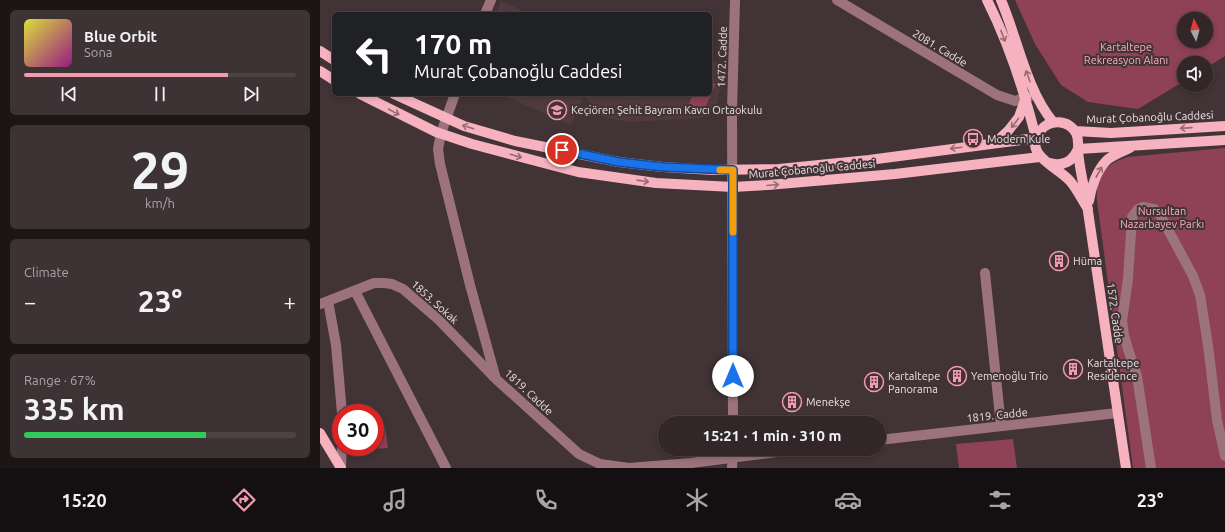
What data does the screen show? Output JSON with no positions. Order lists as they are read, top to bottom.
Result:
{
  "streets": {
    "main road": ["Murat Çobanoğlu Caddesi", "1572. Cadde"],
    "street": [
      "2081. Cadde",
      "1472. Cadde",
      "1853. Sokak",
      "1819. Cadde"
    ]
  },
  "crossings": [
    ["1472. Cadde", "Murat Çobanoğlu Caddesi"],
    ["Murat Çobanoğlu Caddesi", "1572. Cadde"],
    ["Murat Çobanoğlu Caddesi", "1819. Cadde"],
    ["1853. Sokak", "1819. Cadde"],
    ["1572. Cadde", "1819. Cadde"]
  ],
  "parks": ["Kartaltepe Rekreasyon Alanı", "Nursultan Nazarbayev Parkı"],
  "places": {
    "school or university": ["Keçiören Şehit Bayram Kavcı Ortaokulu"],
    "bus stop": ["Modern Kule"],
    "building": [
      "Hüma",
      "Kartaltepe Residence",
      "Yemenoğlu Trio",
      "Kartaltepe Panorama",
      "Menekşe"
    ]
  },
  "north": "top",
  "page": {
    "turn": ["170 m", "Murat Çobanoğlu Caddesi"],
    "song": ["Blue Orbit", "Sona"],
    "tile": [
      ["29", "km/h"],
      "Climate",
      ["Range · 67%", "335 km"]
    ],
    "heat": ["−", "23°", "+"],
    "limit": "30",
    "trip": "15:21 · 1 min · 310 m",
    "tabs": ["15:20", "23°"]
  }
}
